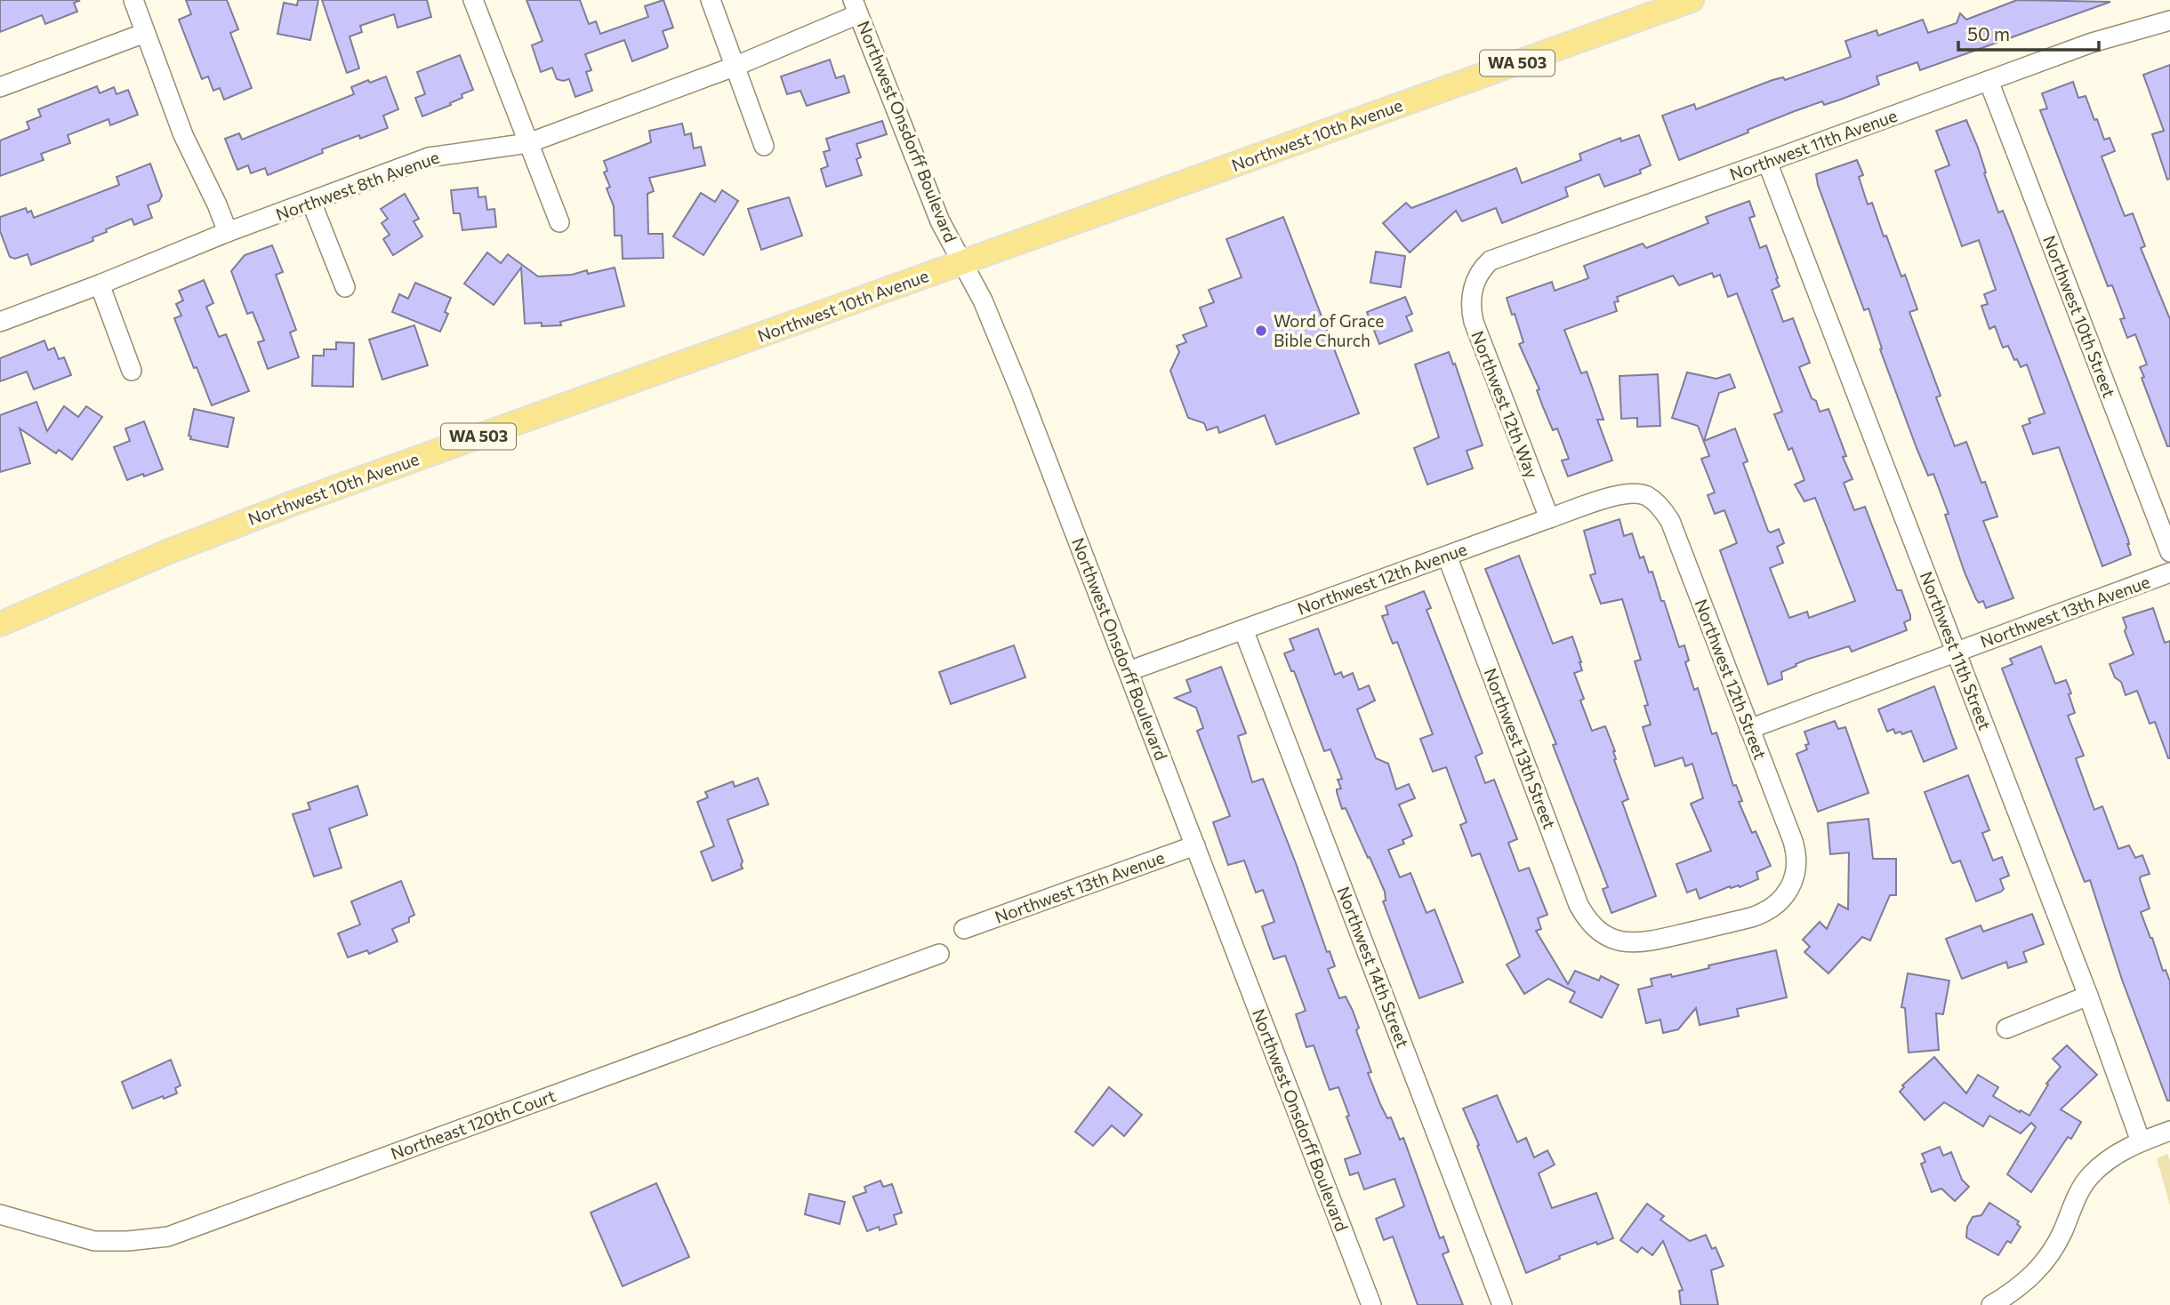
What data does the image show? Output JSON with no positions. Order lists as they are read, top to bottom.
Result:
{
  "streets": {
    "main road": ["WA 503", "Northwest 10th Avenue"],
    "street": [
      "Northwest Onsdorff Boulevard",
      "Northwest 11th Avenue",
      "Northwest 8th Avenue",
      "Northwest 10th Street",
      "Northwest 12th Way",
      "Northwest 12th Avenue",
      "Northwest 13th Avenue",
      "Northwest 11th Street",
      "Northwest 12th Street",
      "Northwest 13th Street",
      "Northwest 14th Street",
      "Northeast 120th Court"
    ]
  },
  "crossings": [
    ["Northwest Onsdorff Boulevard", "Northwest 10th Avenue"],
    ["Northwest Onsdorff Boulevard", "Northwest 8th Avenue"],
    ["Northwest Onsdorff Boulevard", "Northwest 12th Avenue"],
    ["Northwest Onsdorff Boulevard", "Northwest 13th Avenue"],
    ["Northwest 11th Avenue", "Northwest 10th Street"],
    ["Northwest 11th Avenue", "Northwest 12th Way"],
    ["Northwest 11th Avenue", "Northwest 11th Street"],
    ["Northwest 12th Way", "Northwest 12th Avenue"],
    ["Northwest 12th Avenue", "Northwest 12th Street"],
    ["Northwest 12th Avenue", "Northwest 13th Street"],
    ["Northwest 12th Avenue", "Northwest 14th Street"],
    ["Northwest 13th Avenue", "Northwest 11th Street"],
    ["Northwest 13th Avenue", "Northwest 12th Street"],
    ["Northwest 12th Street", "Northwest 13th Street"]
  ],
  "places": ["Word of Grace Bible Church"],
  "scale_bar": "50 m"
}
